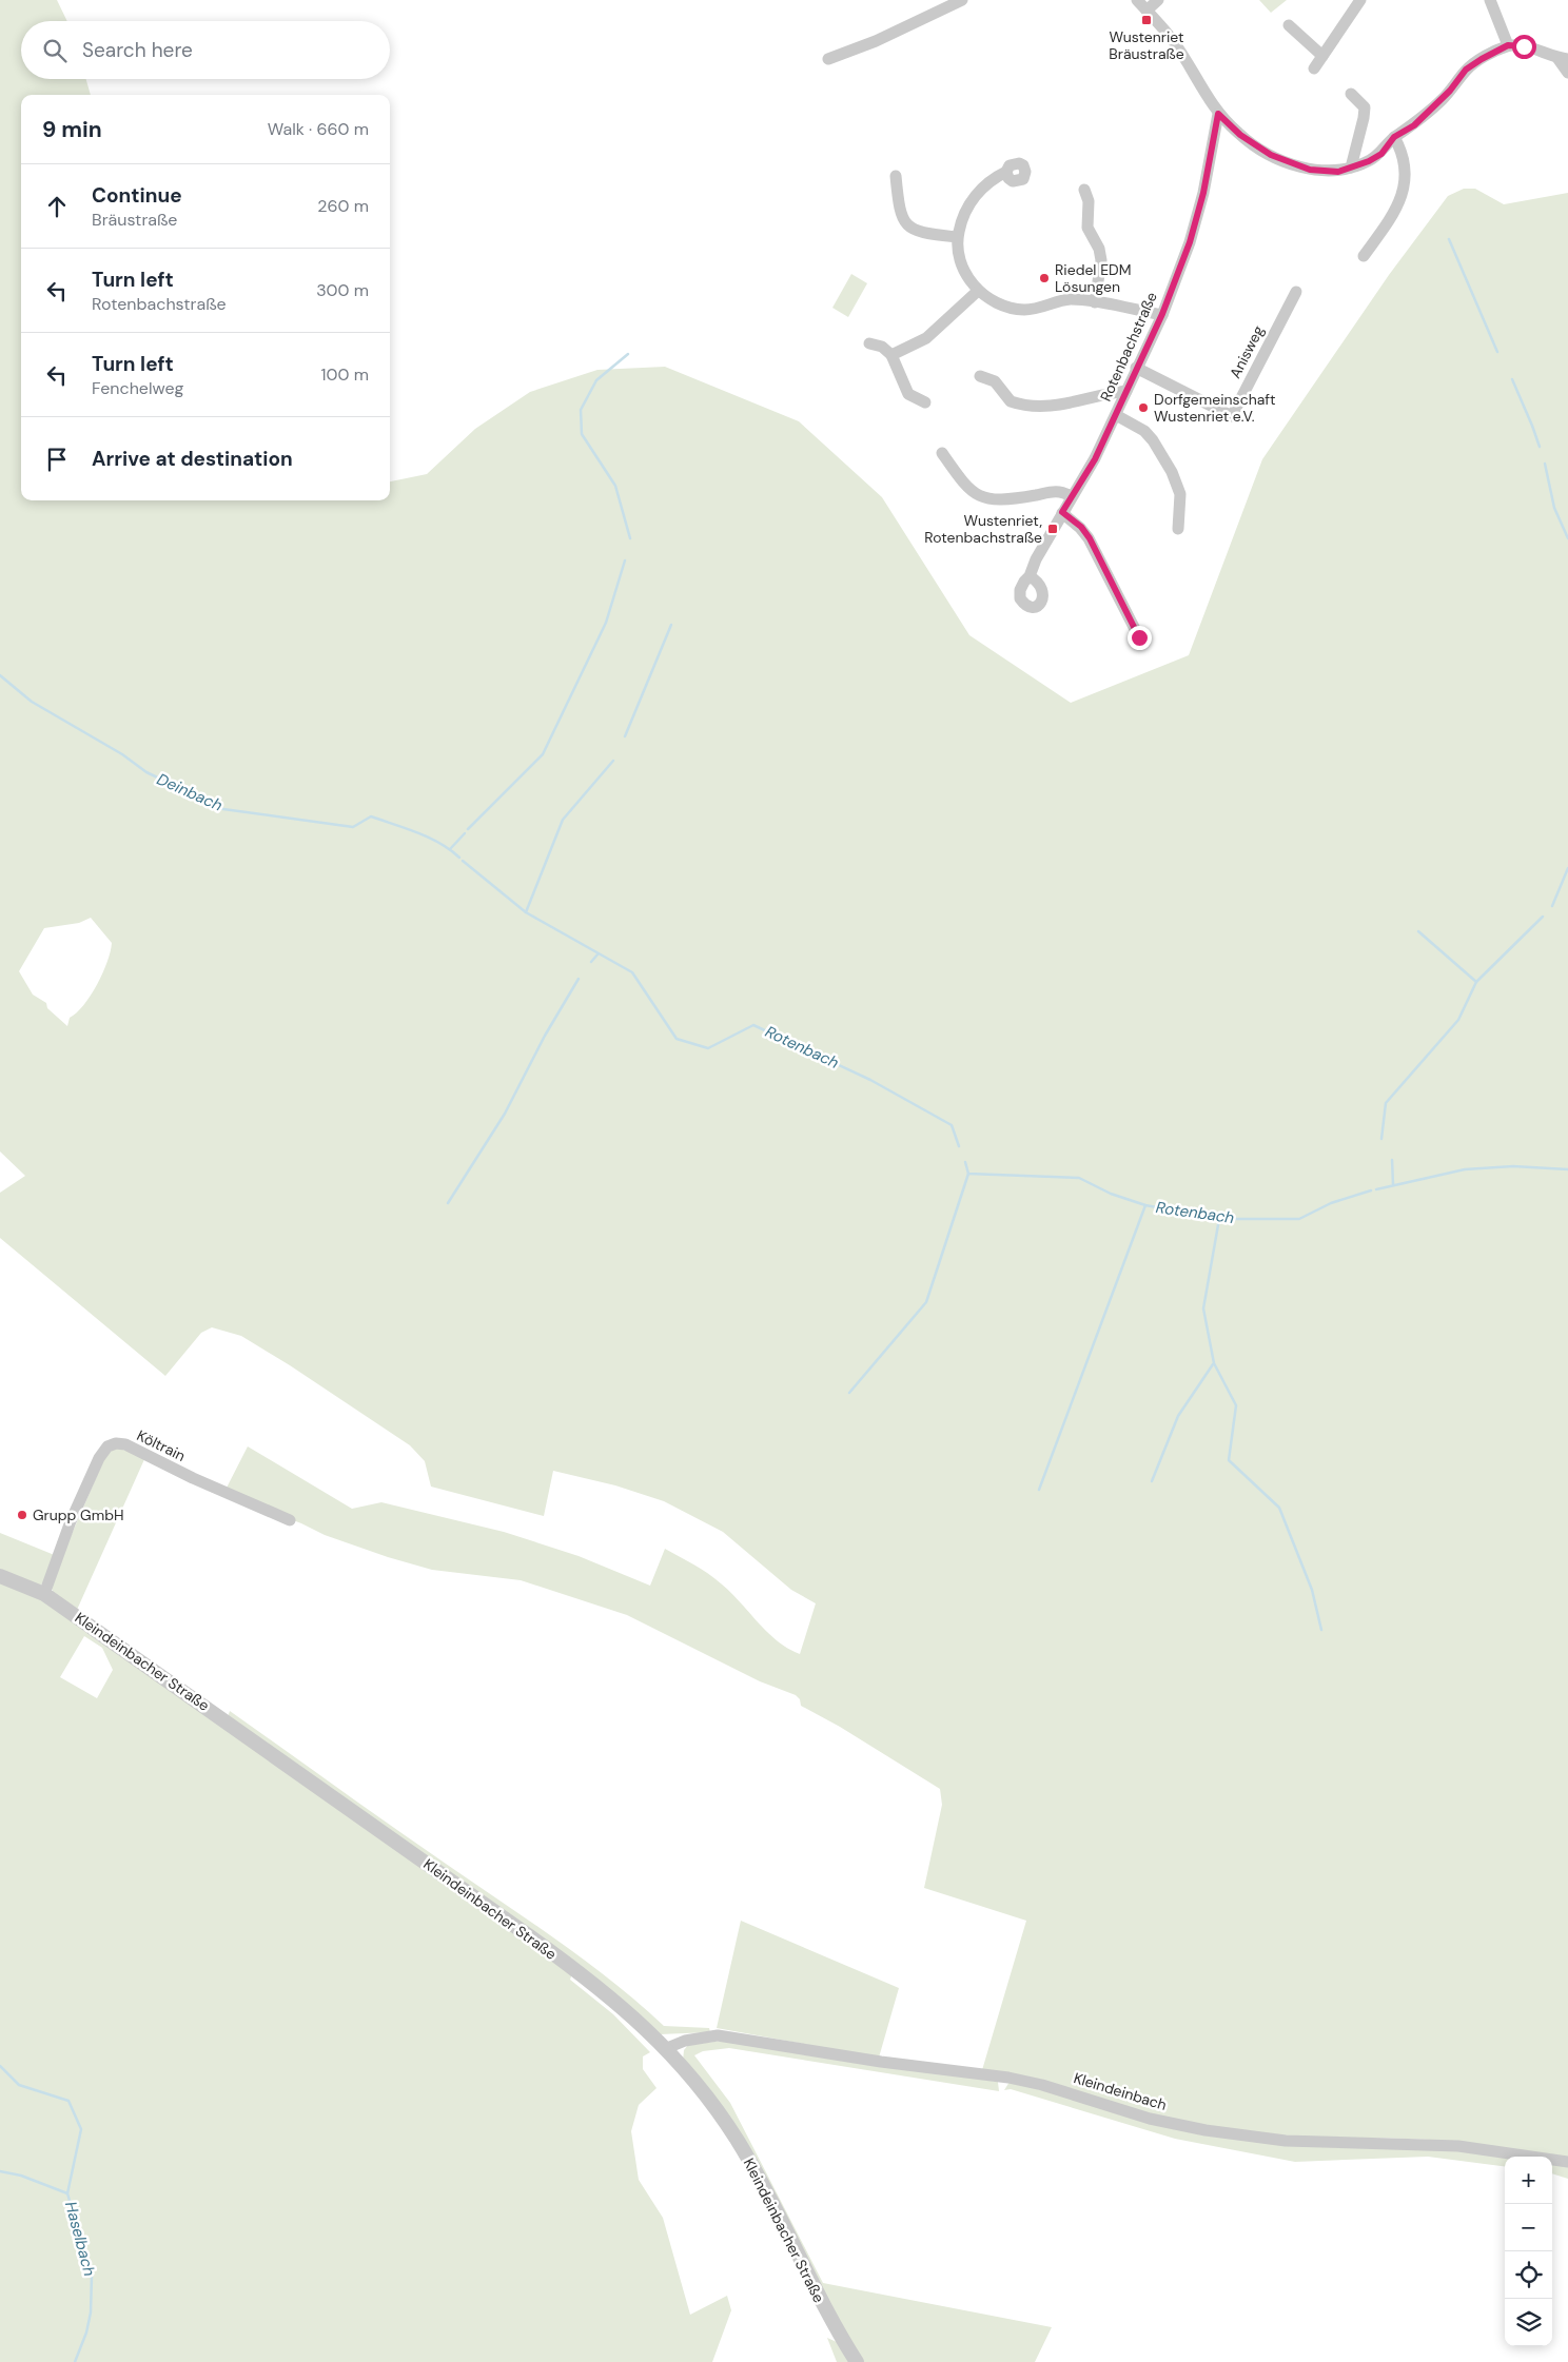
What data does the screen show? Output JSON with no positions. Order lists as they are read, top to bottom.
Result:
{
  "streets": {
    "street": [
      "Rotenbachstraße",
      "Anisweg",
      "Költrain",
      "Kleindeinbacher Straße",
      "Kleindeinbach"
    ]
  },
  "crossings": [
    ["Rotenbachstraße", "Anisweg"],
    ["Költrain", "Kleindeinbacher Straße"],
    ["Kleindeinbacher Straße", "Kleindeinbach"]
  ],
  "water": ["Deinbach", "Rotenbach", "Haselbach"],
  "places": {
    "transit": ["Wustenriet Bräustraße", "Wustenriet, Rotenbachstraße"],
    "other": ["Riedel EDM Lösungen", "Dorfgemeinschaft Wustenriet e.V.", "Grupp GmbH"]
  },
  "page": {
    "search": "Search here",
    "heading": ["9 min", "Walk · 660 m"],
    "list": [
      ["Continue", "Bräustraße", "260 m"],
      ["Turn left", "Rotenbachstraße", "300 m"],
      ["Turn left", "Fenchelweg", "100 m"],
      "Arrive at destination"
    ],
    "map_buttons": ["+", "−"]
  }
}
